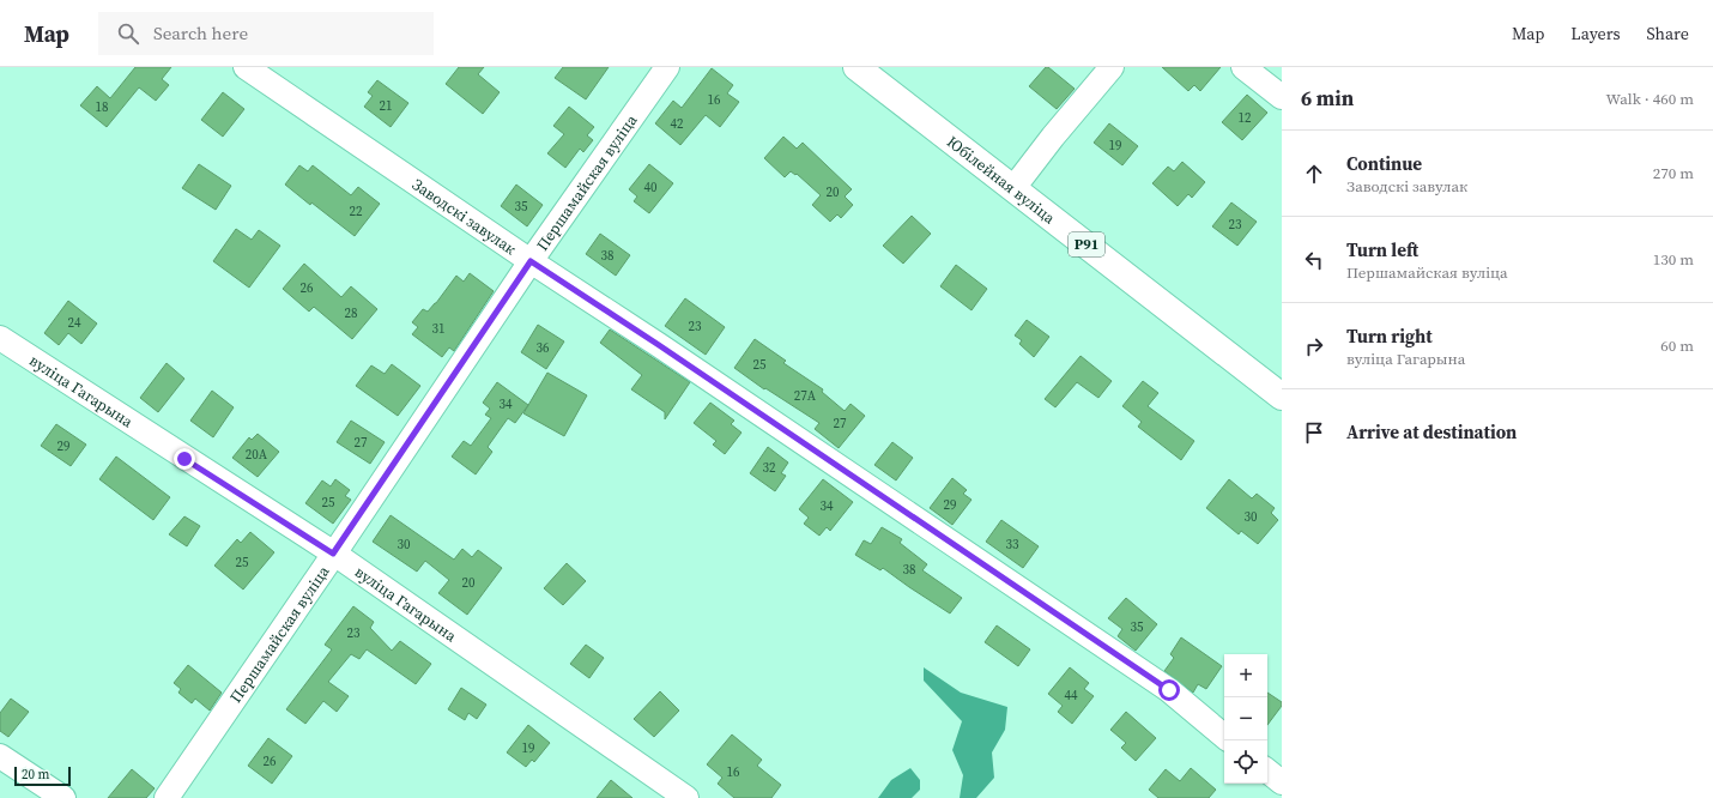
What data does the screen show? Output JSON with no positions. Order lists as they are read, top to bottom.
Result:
{
  "streets": {
    "main road": ["Юбілейная вуліца", "Р91"],
    "street": ["Першамайская вуліца", "Заводскі завулак", "вуліца Гагарына"]
  },
  "crossings": [
    ["Першамайская вуліца", "Заводскі завулак"],
    ["Першамайская вуліца", "вуліца Гагарына"]
  ],
  "house_numbers": [
    "16",
    "21",
    "18",
    "12",
    "42",
    "19",
    "40",
    "20",
    "35",
    "22",
    "23",
    "38",
    "26",
    "28",
    "24",
    "23",
    "31",
    "36",
    "25",
    "27А",
    "34",
    "27",
    "27",
    "29",
    "20А",
    "32",
    "25",
    "29",
    "34",
    "30",
    "30",
    "33",
    "25",
    "38",
    "20",
    "35",
    "23",
    "44",
    "19",
    "26",
    "16"
  ],
  "scale_bar": "20 m",
  "page": {
    "header": "Map",
    "search": "Search here",
    "nav": ["Map", "Layers", "Share"],
    "heading": ["6 min", "Walk · 460 m"],
    "list": [
      ["Continue", "Заводскі завулак", "270 m"],
      ["Turn left", "Першамайская вуліца", "130 m"],
      ["Turn right", "вуліца Гагарына", "60 m"],
      "Arrive at destination"
    ],
    "map_buttons": ["+", "−"],
    "scale": "20 m"
  }
}
